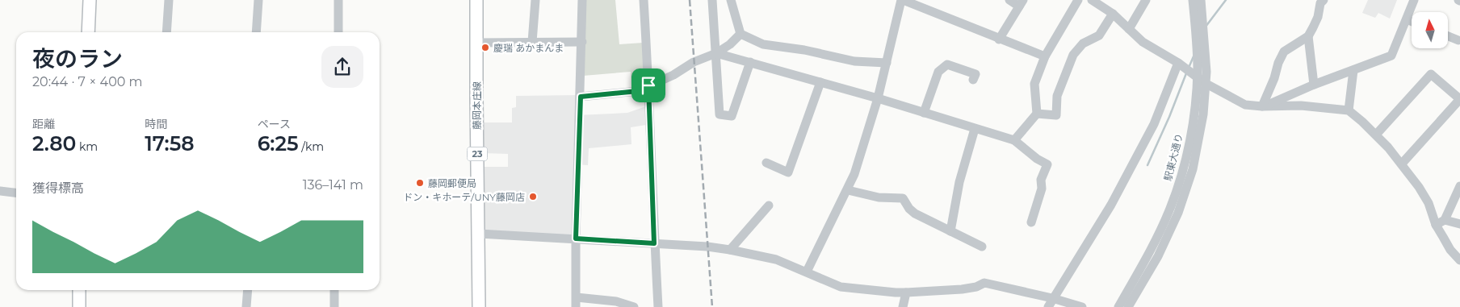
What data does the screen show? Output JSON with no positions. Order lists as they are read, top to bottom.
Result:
{
  "streets": {
    "main road": ["藤岡本庄線", "23"],
    "street": ["駅東大通り"]
  },
  "places": ["慶瑞 あかまんま", "藤岡郵便局", "ドン・キホーテ/UNY藤岡店"],
  "north": "top",
  "page": {
    "heading": ["夜のラン", "20:44 · 7 × 400 m"],
    "stats": [
      ["距離", "2.80 km"],
      ["時間", "17:58"],
      ["ペース", "6:25 /km"]
    ],
    "chart": ["獲得標高", "136–141 m"]
  }
}
